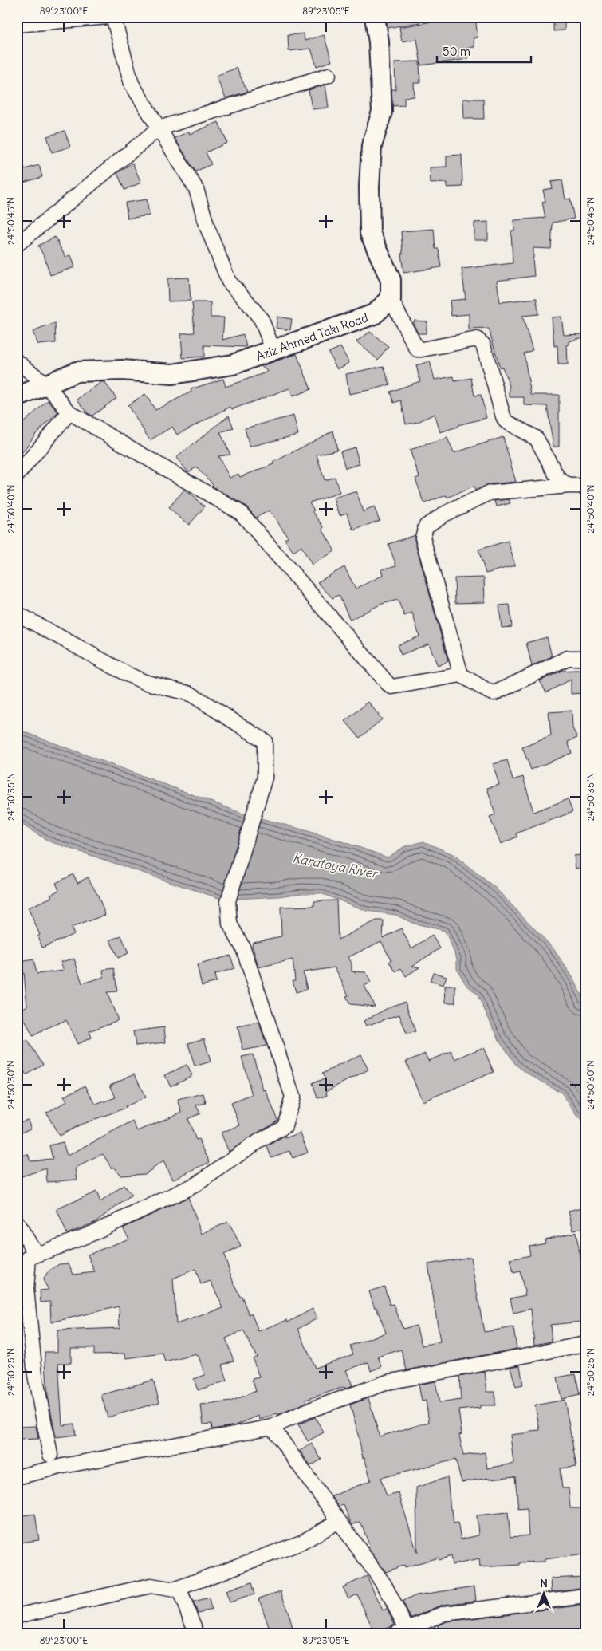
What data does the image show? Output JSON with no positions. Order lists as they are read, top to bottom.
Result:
{
  "streets": {
    "street": ["Aziz Ahmed Taki Road"]
  },
  "water": ["Karatoya River"],
  "scale_bar": "50 m",
  "north": "top",
  "coordinates": [
    "89°23'00\"E",
    "89°23'05\"E",
    "24°50'45\"N",
    "24°50'40\"N",
    "24°50'35\"N",
    "24°50'30\"N",
    "24°50'25\"N"
  ]
}
